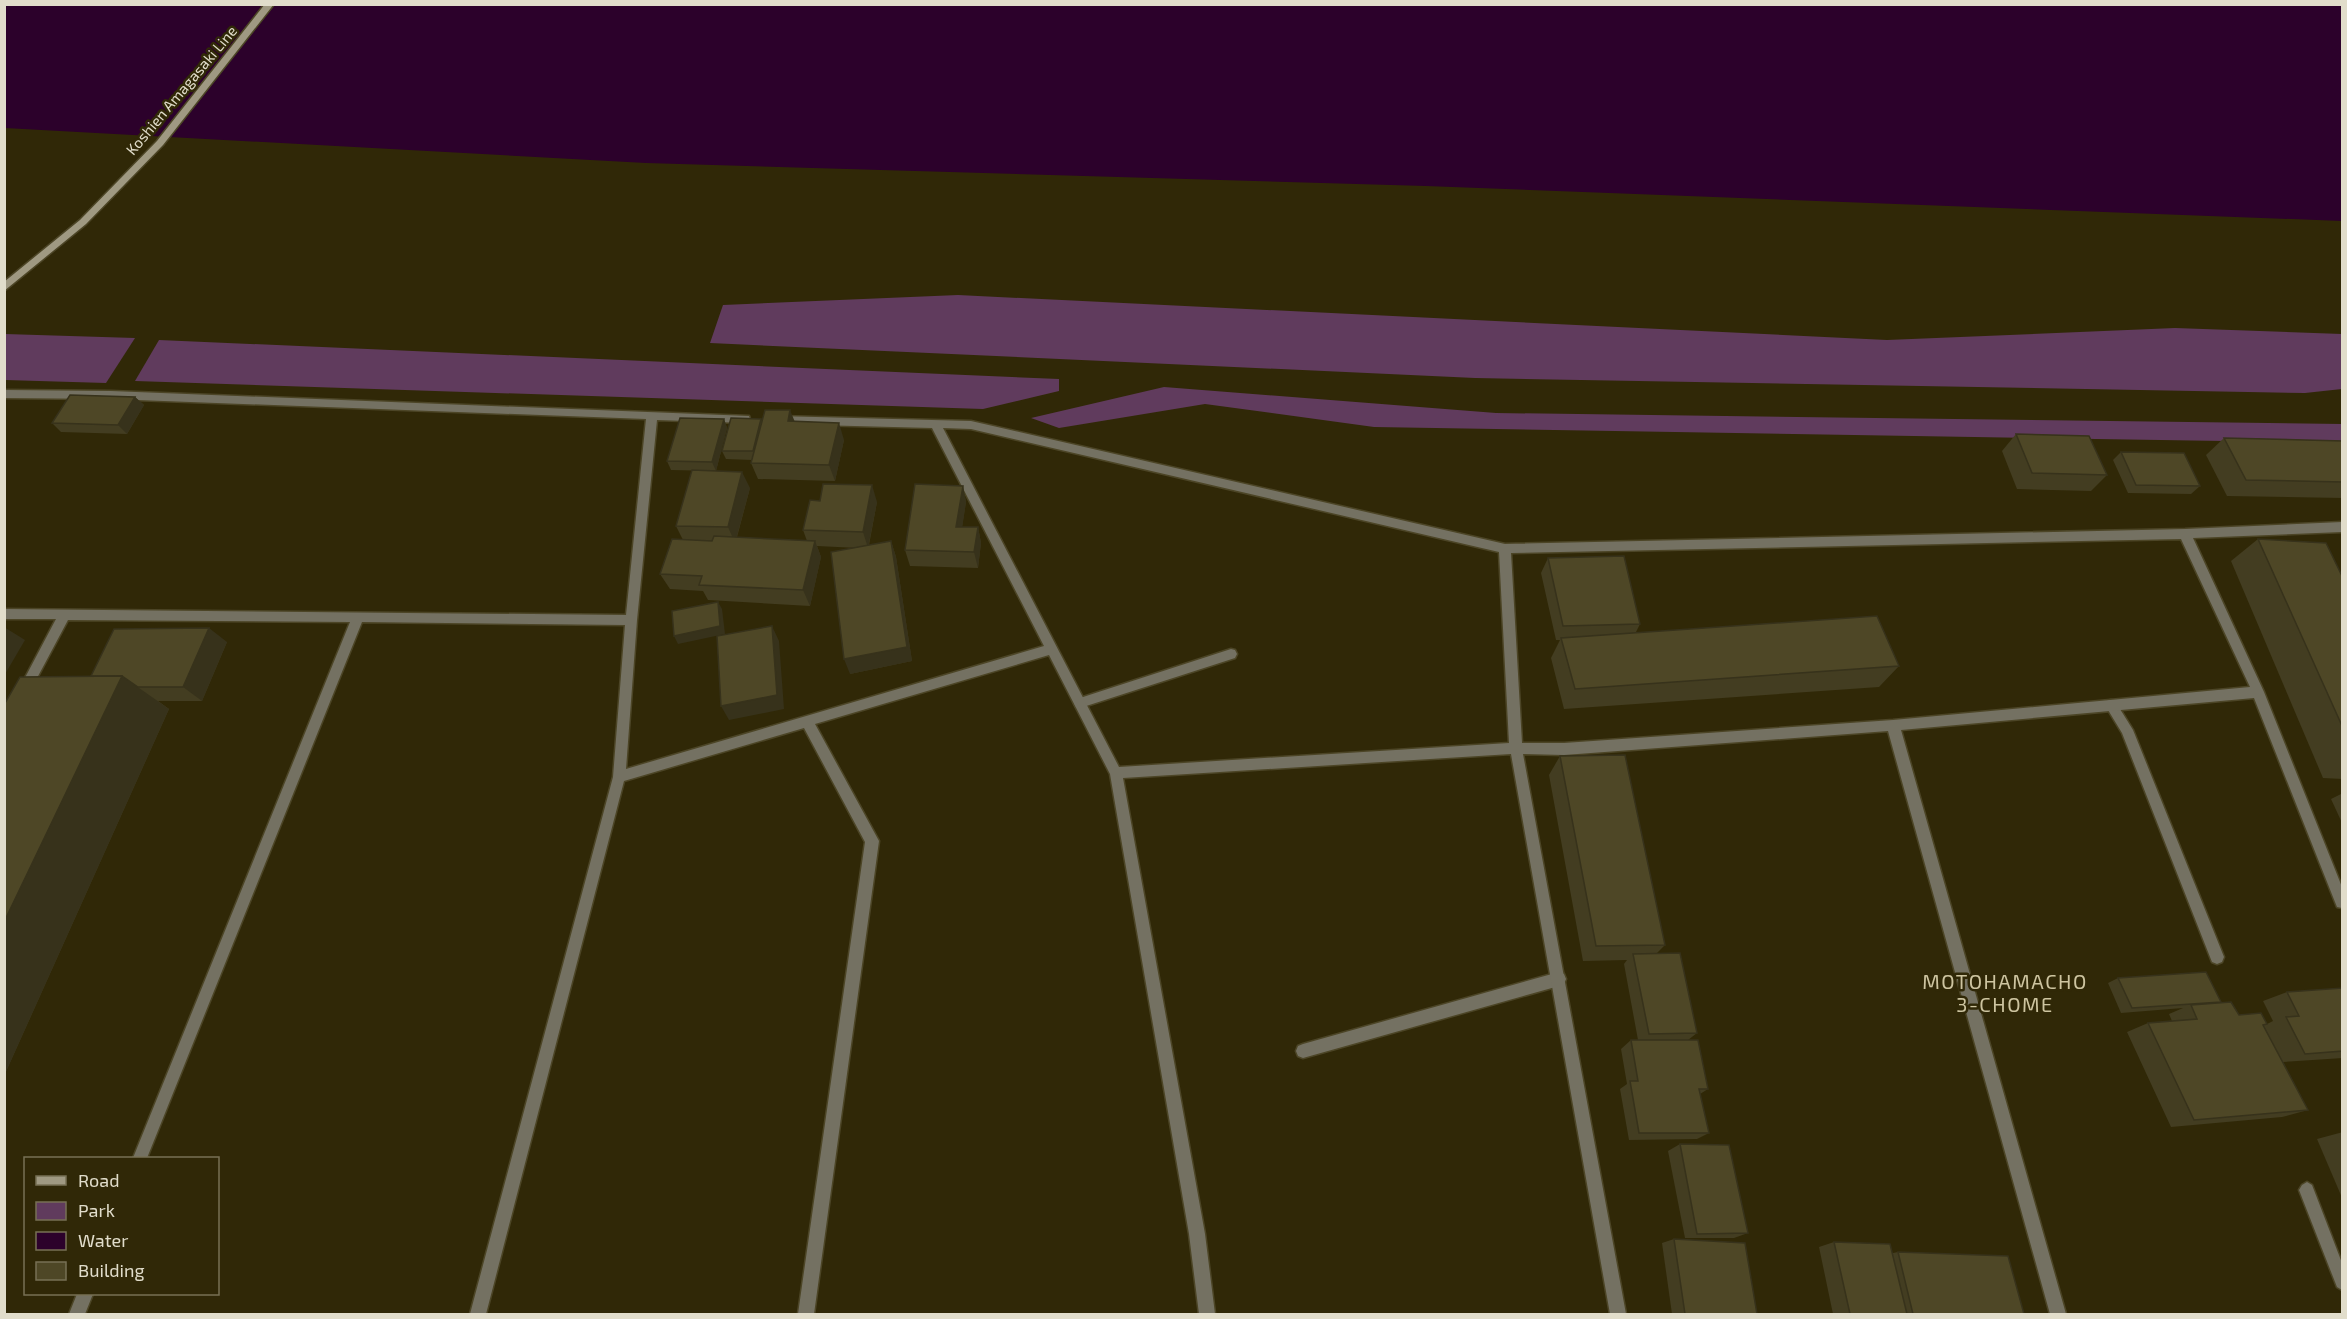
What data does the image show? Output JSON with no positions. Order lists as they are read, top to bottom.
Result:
{
  "streets": {
    "main road": ["Koshien Amagasaki Line"]
  },
  "districts": ["MOTOHAMACHO 3-CHOME"],
  "legend": [
    "Road",
    "Park",
    "Water",
    "Building"
  ]
}
